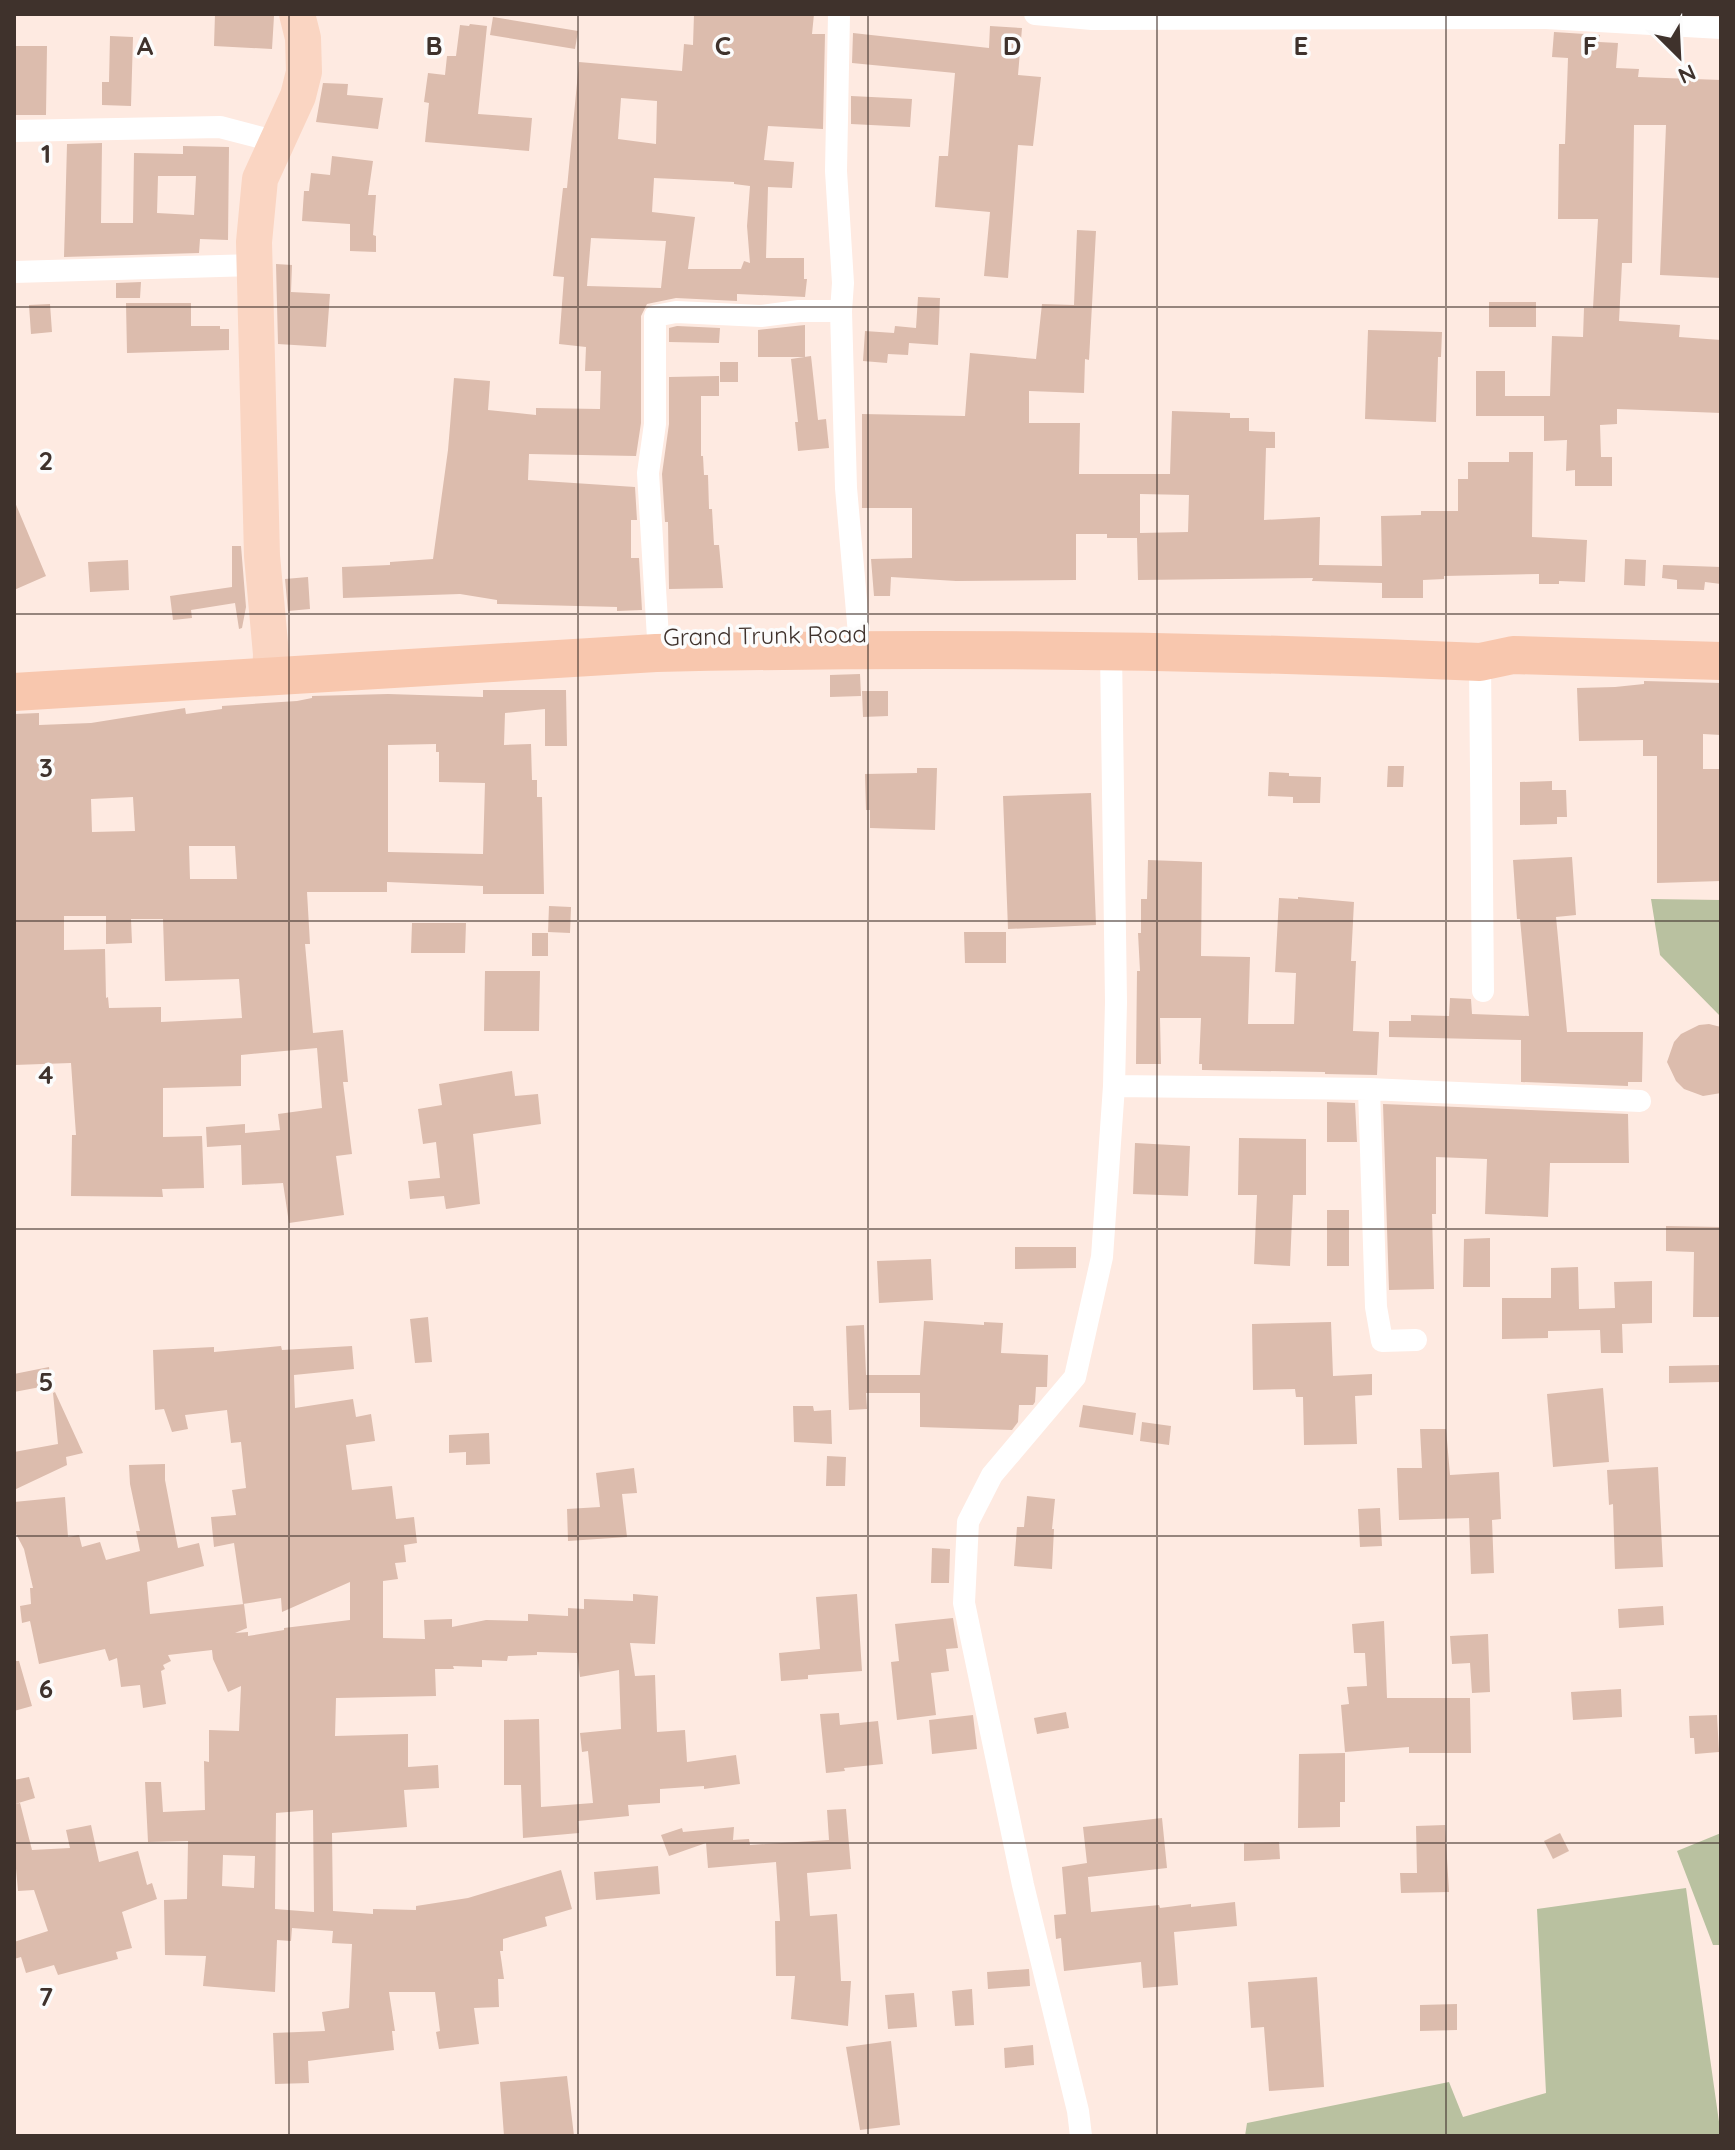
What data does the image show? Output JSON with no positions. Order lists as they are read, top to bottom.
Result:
{
  "streets": {
    "highway": ["Grand Trunk Road"]
  },
  "north": "bottom right",
  "grid": {
    "columns": [
      "A",
      "B",
      "C",
      "D",
      "E",
      "F"
    ],
    "rows": [
      "1",
      "2",
      "3",
      "4",
      "5",
      "6",
      "7"
    ]
  }
}
